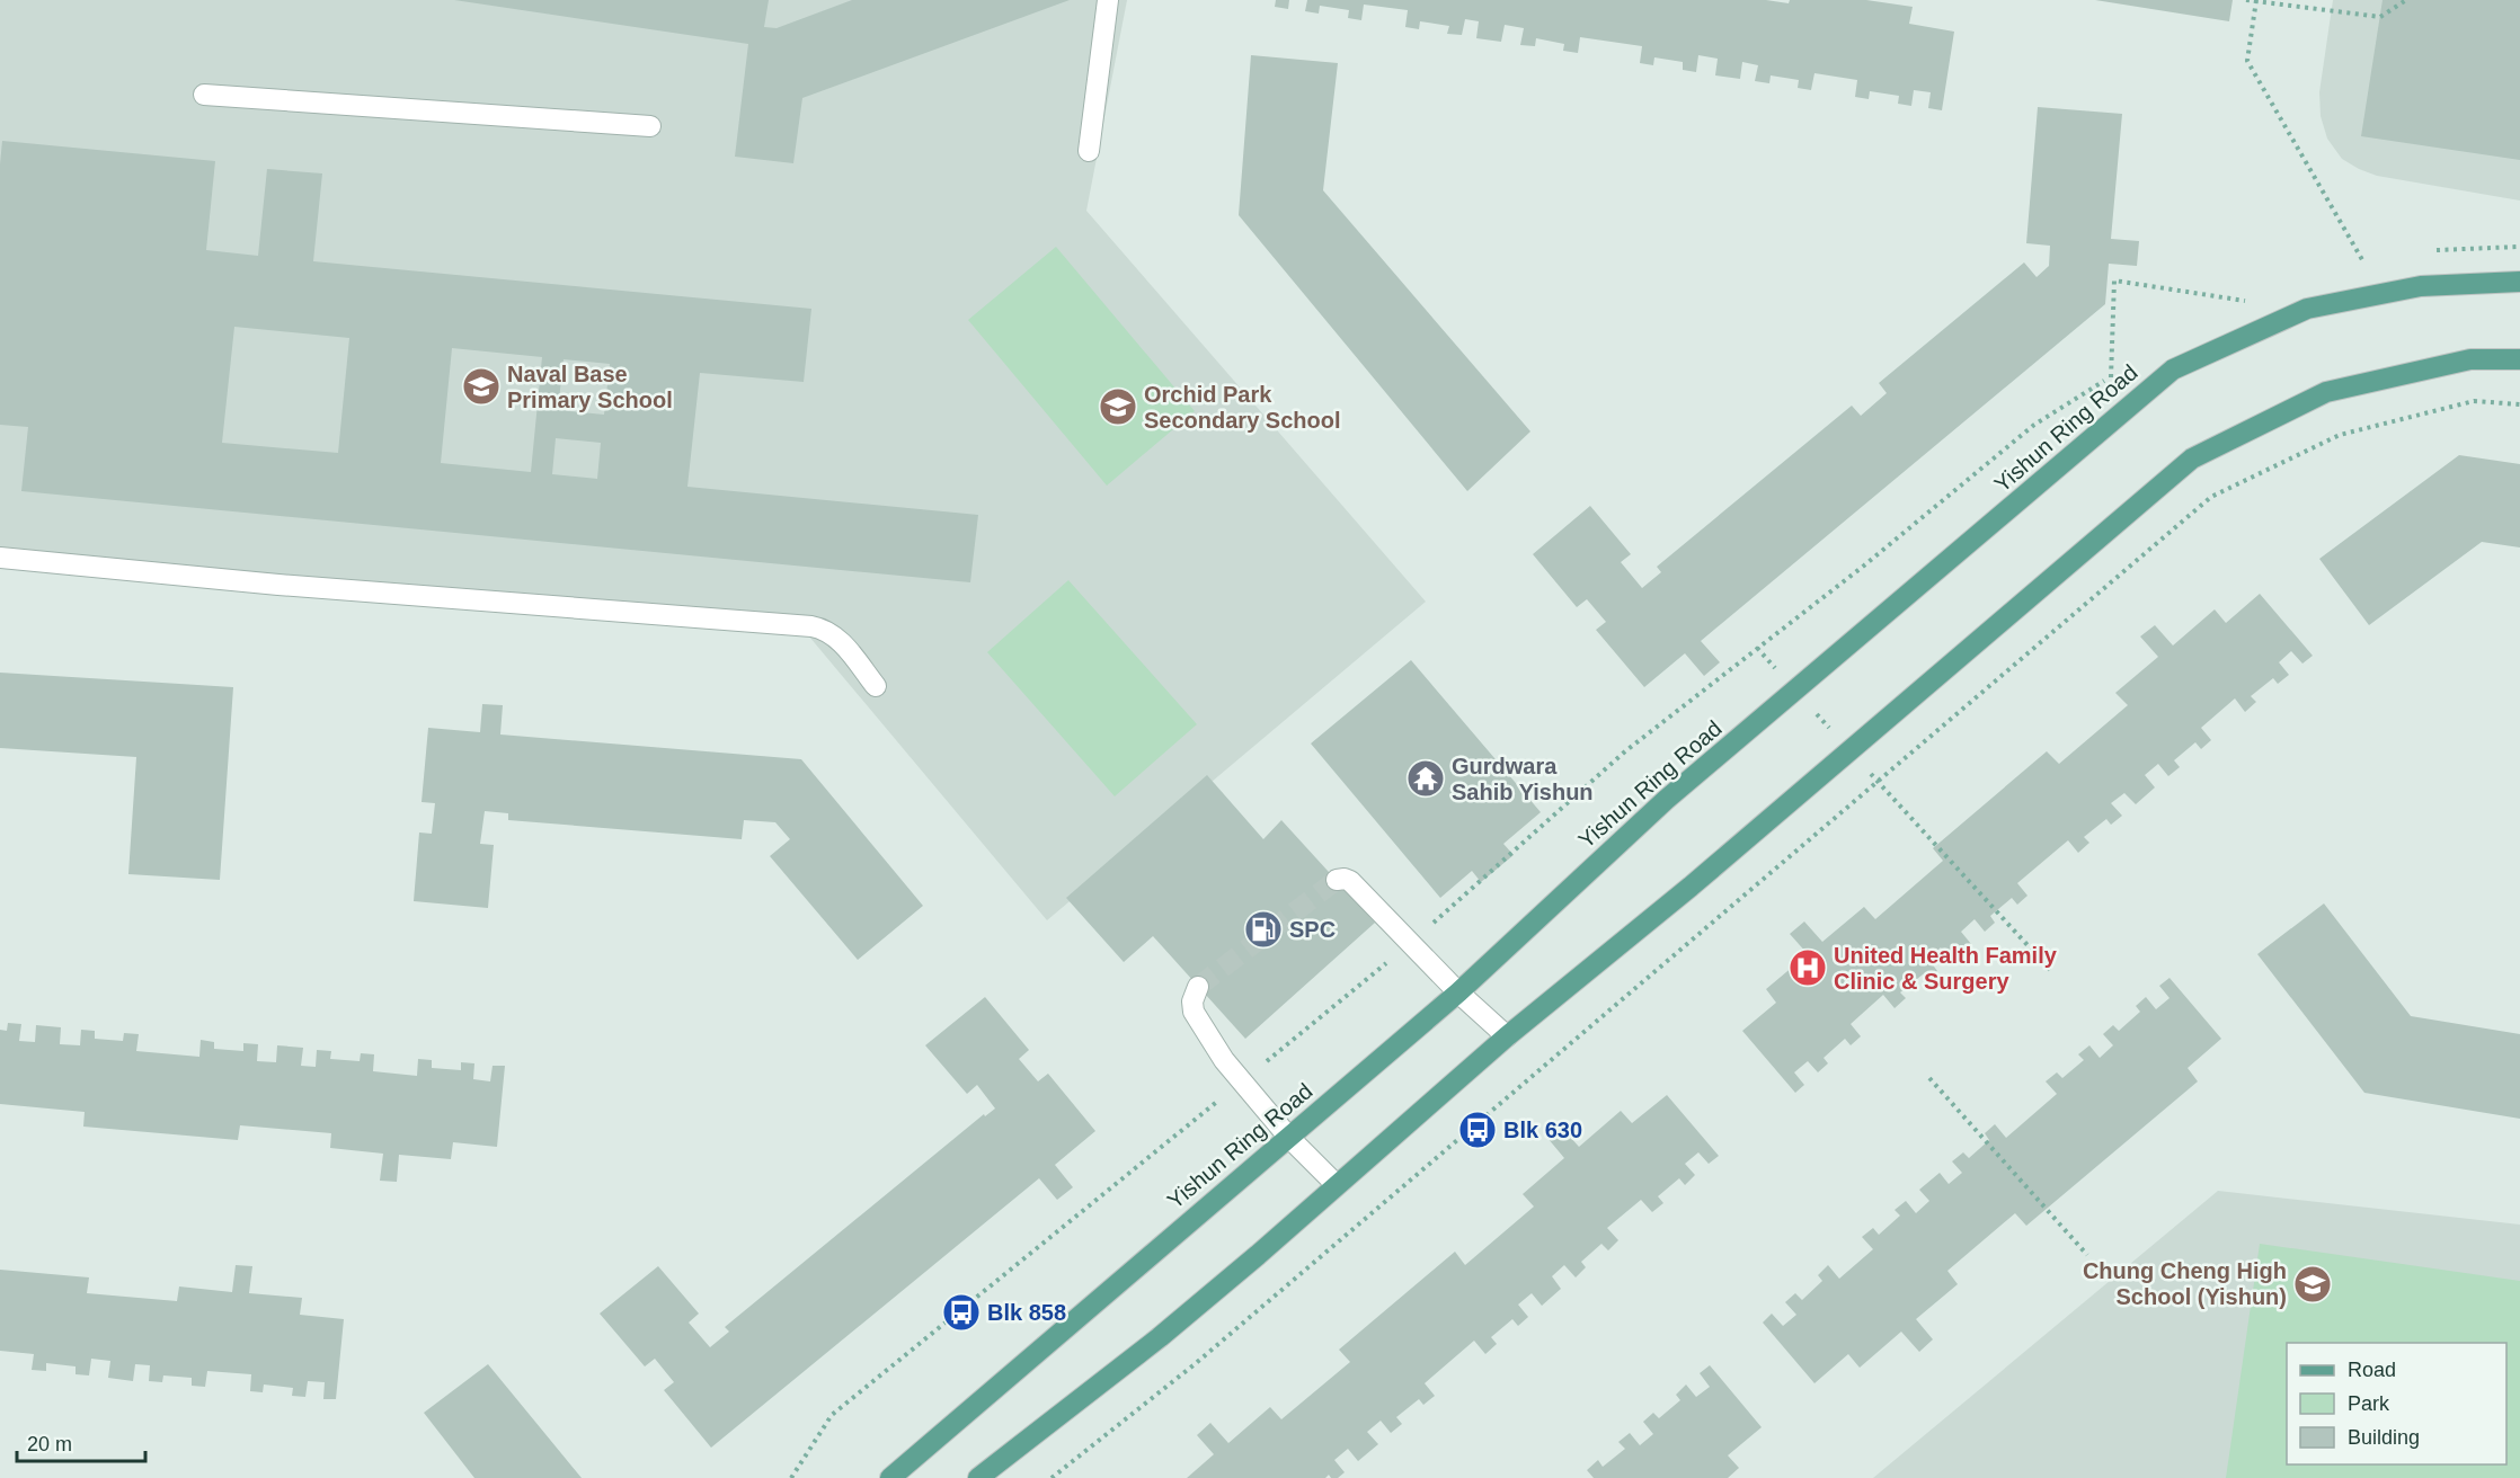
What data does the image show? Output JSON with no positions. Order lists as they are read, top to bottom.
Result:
{
  "streets": {
    "main road": ["Yishun Ring Road"]
  },
  "places": {
    "school or university": ["Naval Base Primary School", "Orchid Park Secondary School", "Chung Cheng High School (Yishun)"],
    "temple": ["Gurdwara Sahib Yishun"],
    "fuel station": ["SPC"],
    "hospital": ["United Health Family Clinic & Surgery"],
    "bus stop": ["Blk 630", "Blk 858"]
  },
  "legend": ["Road", "Park", "Building"],
  "scale_bar": "20 m"
}
